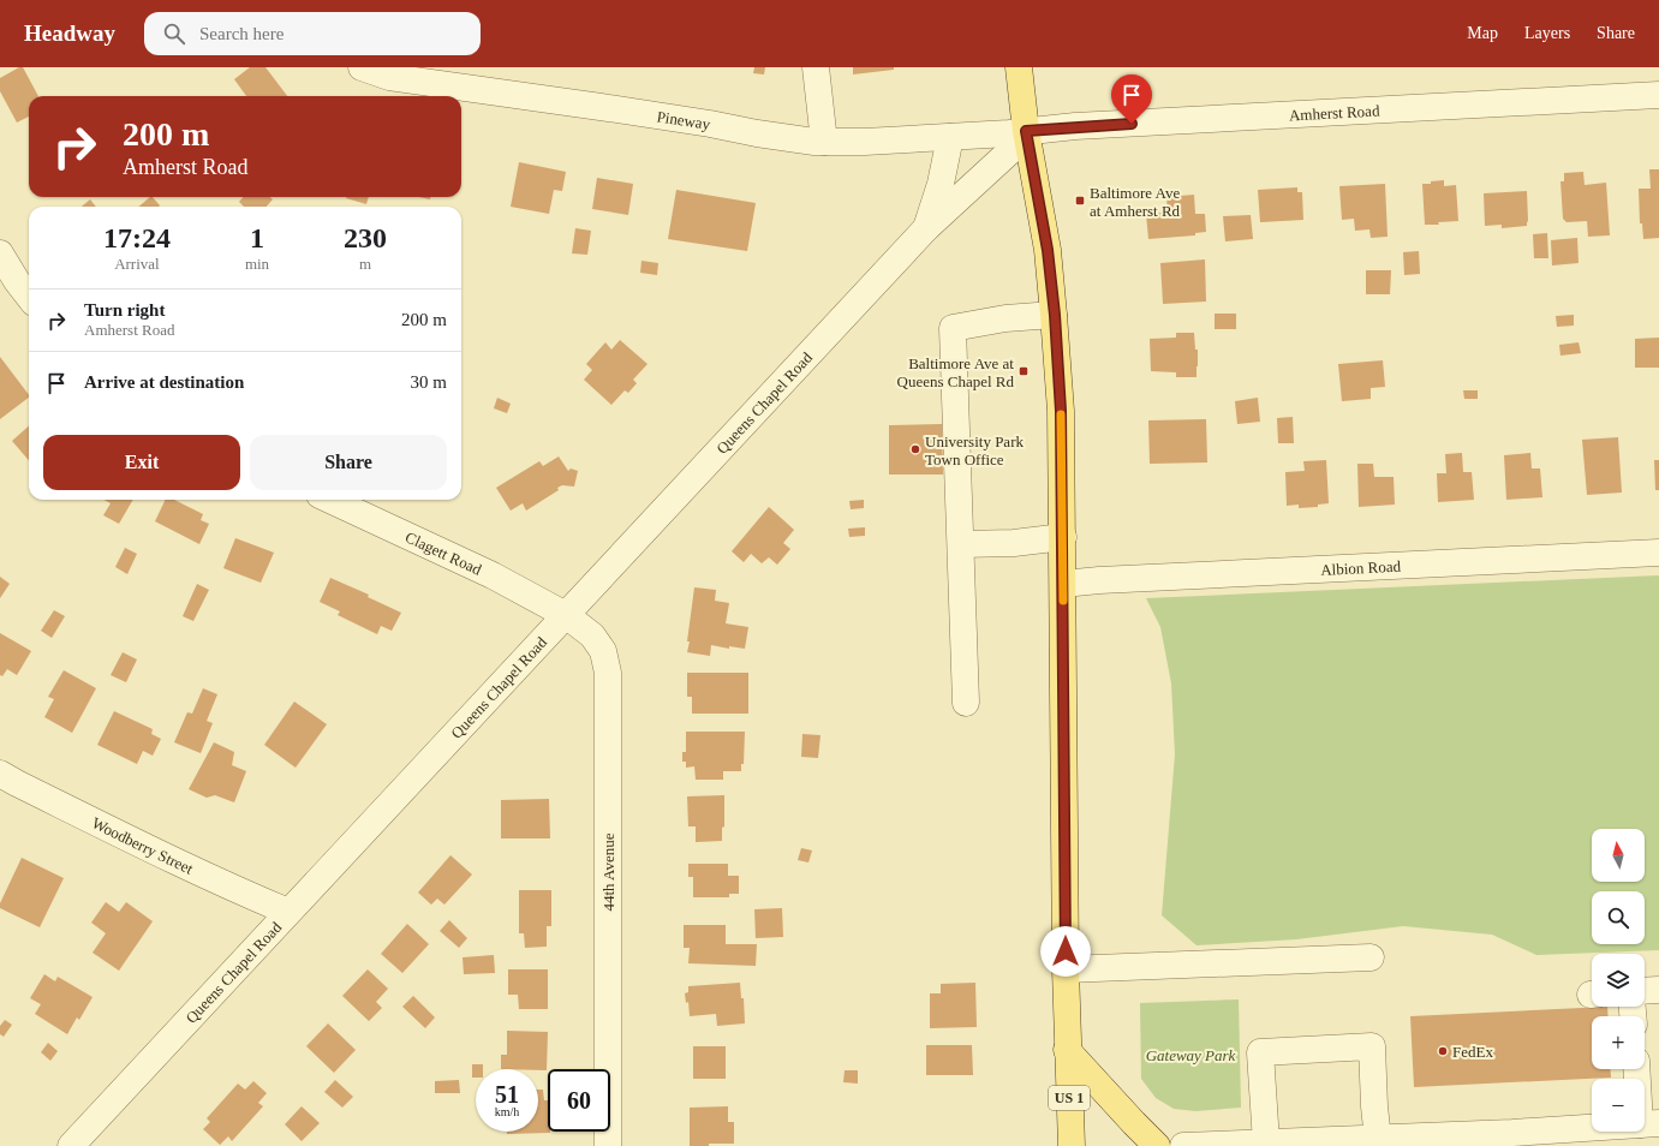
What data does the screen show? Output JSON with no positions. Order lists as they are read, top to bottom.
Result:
{
  "streets": {
    "main road": ["US 1"],
    "street": [
      "Amherst Road",
      "Pineway",
      "Queens Chapel Road",
      "Clagett Road",
      "Albion Road",
      "Woodberry Street",
      "44th Avenue"
    ]
  },
  "crossings": [
    ["Amherst Road", "Pineway"],
    ["Amherst Road", "Queens Chapel Road"],
    ["Amherst Road", "US 1"],
    ["Pineway", "Queens Chapel Road"],
    ["Pineway", "US 1"],
    ["Queens Chapel Road", "Clagett Road"],
    ["Queens Chapel Road", "Woodberry Street"],
    ["Queens Chapel Road", "44th Avenue"],
    ["Queens Chapel Road", "US 1"],
    ["Clagett Road", "44th Avenue"],
    ["Albion Road", "US 1"]
  ],
  "parks": ["Gateway Park"],
  "places": {
    "transit": ["Baltimore Ave at Amherst Rd", "Baltimore Ave at Queens Chapel Rd"],
    "other": ["University Park Town Office", "FedEx"]
  },
  "north": "top",
  "page": {
    "header": "Headway",
    "search": "Search here",
    "nav": ["Map", "Layers", "Share"],
    "turn": ["200 m", "Amherst Road"],
    "eta": [
      "17:24",
      "Arrival",
      "1",
      "min",
      "230",
      "m"
    ],
    "list": [
      {
        "name": "Turn right",
        "note": "Amherst Road",
        "value": "200 m"
      },
      {
        "name": "Arrive at destination",
        "value": "30 m"
      }
    ],
    "buttons": ["Exit", "Share"],
    "map_buttons": ["+", "−"],
    "speed": "51 km/h",
    "limit": "60"
  }
}
